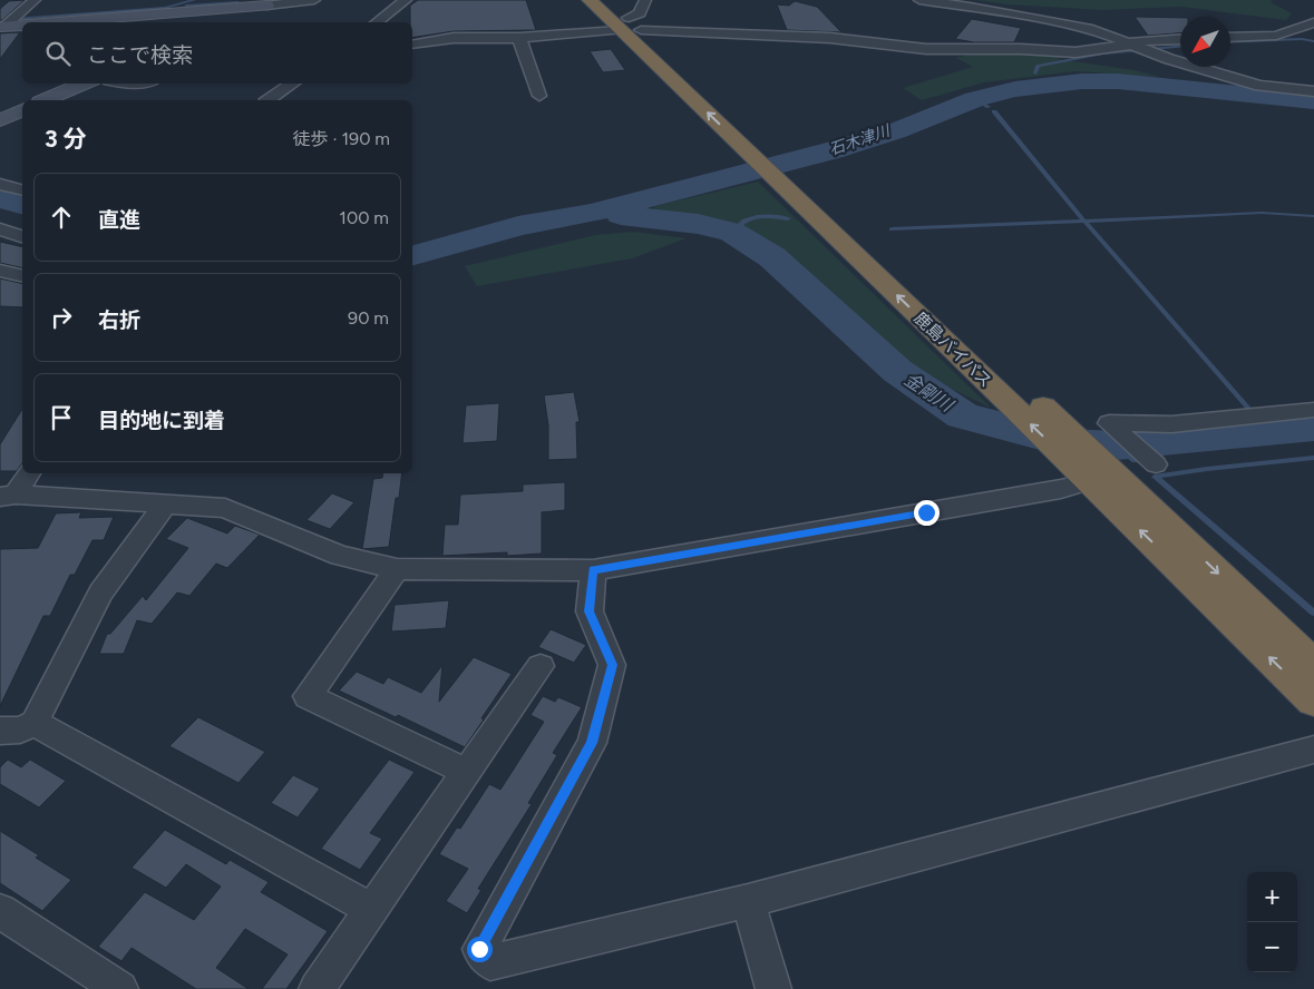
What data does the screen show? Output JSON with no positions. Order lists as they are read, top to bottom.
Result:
{
  "streets": {
    "highway": ["鹿島バイパス"]
  },
  "water": ["石木津川", "金剛川"],
  "north": "bottom left",
  "page": {
    "search": "ここで検索",
    "heading": ["3 分", "徒歩 · 190 m"],
    "list": [
      ["直進", "100 m"],
      ["右折", "90 m"],
      "目的地に到着"
    ],
    "map_buttons": ["+", "−"]
  }
}
